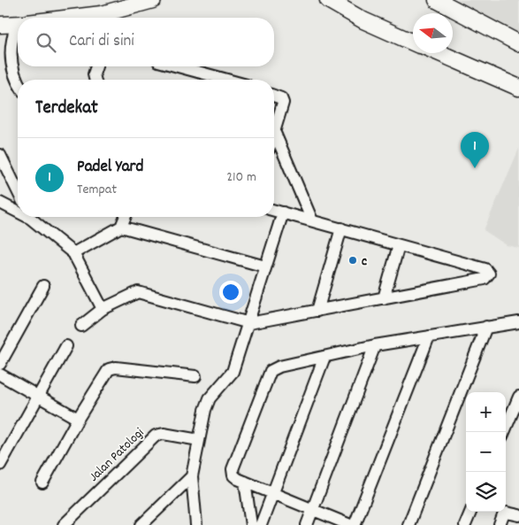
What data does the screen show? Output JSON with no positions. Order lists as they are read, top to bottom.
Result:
{
  "streets": {
    "street": ["Jalan Patologi"]
  },
  "places": ["c"],
  "north": "left",
  "page": {
    "search": "Cari di sini",
    "heading": "Terdekat",
    "pins": "1",
    "list": [
      {
        "mark": "1",
        "name": "Padel Yard",
        "note": "Tempat",
        "value": "210 m"
      }
    ],
    "map_buttons": ["+", "−"]
  }
}
